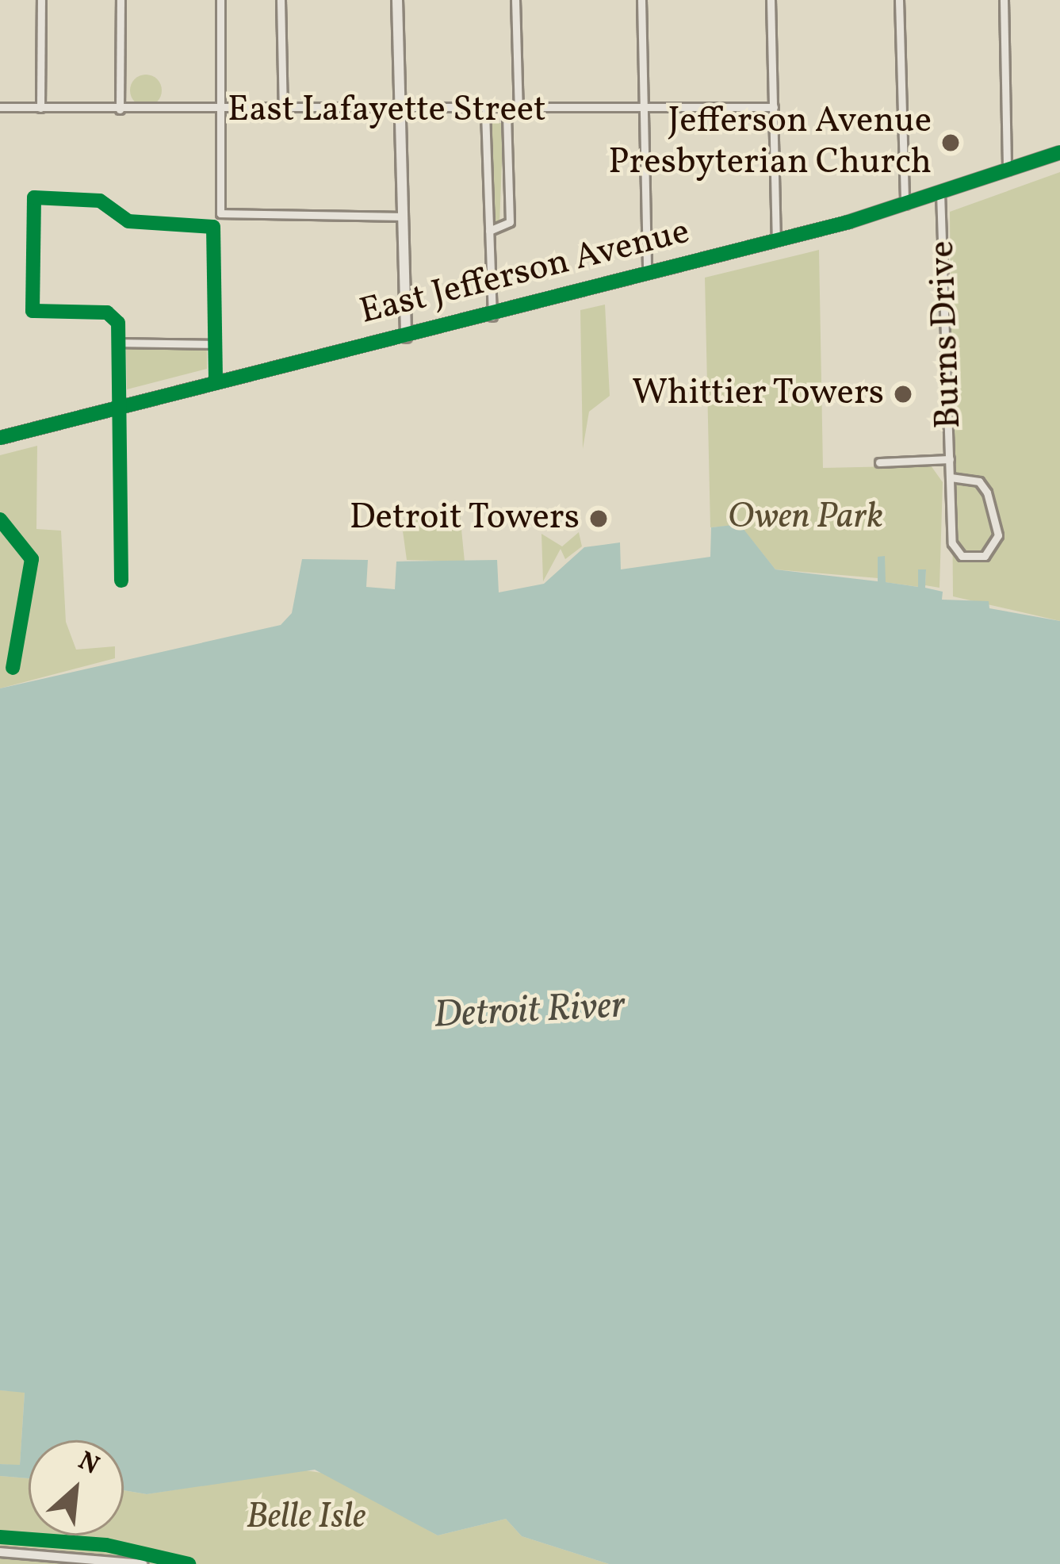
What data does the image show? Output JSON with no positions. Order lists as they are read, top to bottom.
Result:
{
  "streets": {
    "main road": ["East Jefferson Avenue"],
    "street": ["East Lafayette Street", "Burns Drive"]
  },
  "crossings": [
    ["East Jefferson Avenue", "Burns Drive"]
  ],
  "water": ["Detroit River"],
  "parks": ["Owen Park", "Belle Isle"],
  "places": ["Jefferson Avenue Presbyterian Church", "Whittier Towers", "Detroit Towers"],
  "north": "top right"
}
